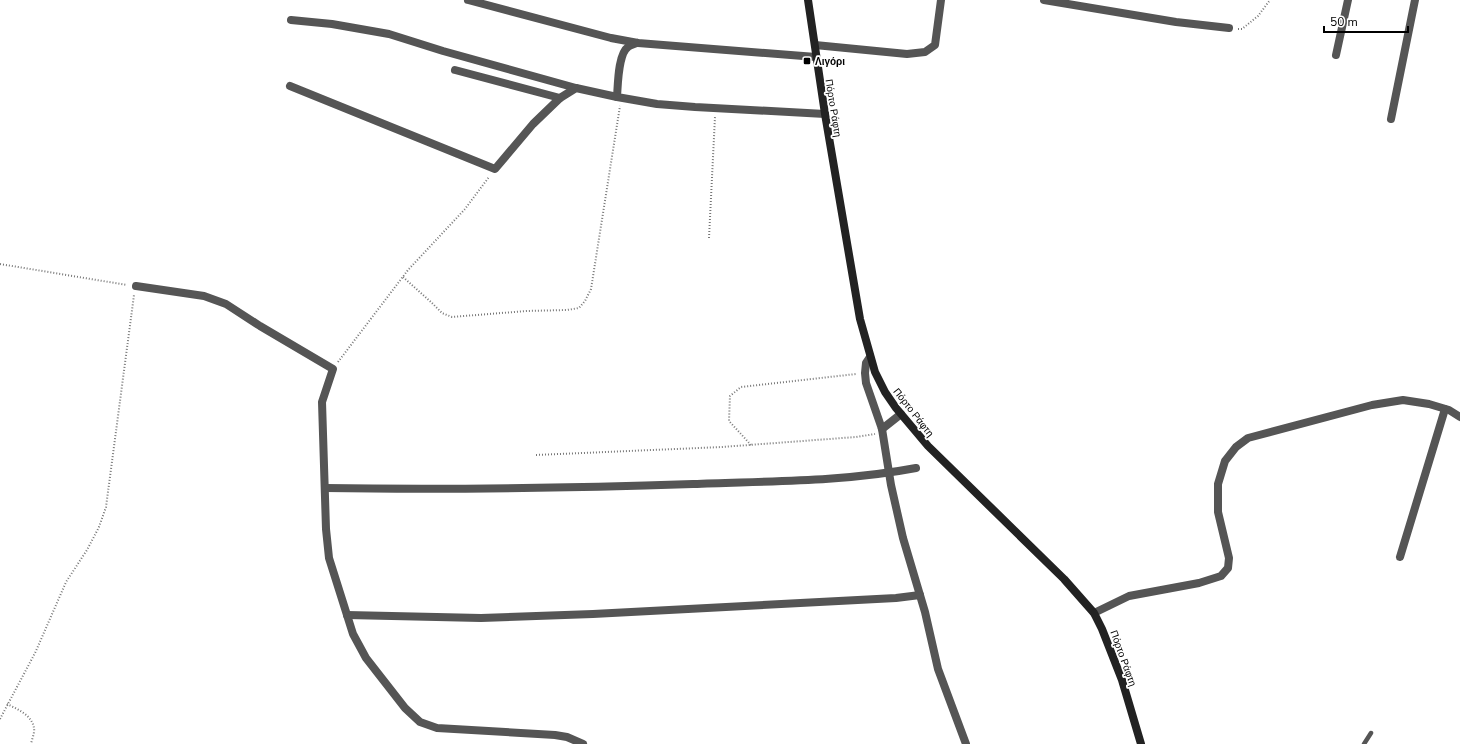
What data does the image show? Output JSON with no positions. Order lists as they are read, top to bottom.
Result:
{
  "streets": {
    "main road": ["Πόρτο Ράφτη"]
  },
  "places": {
    "transit": ["Λιγόρι"]
  },
  "scale_bar": "50 m"
}
